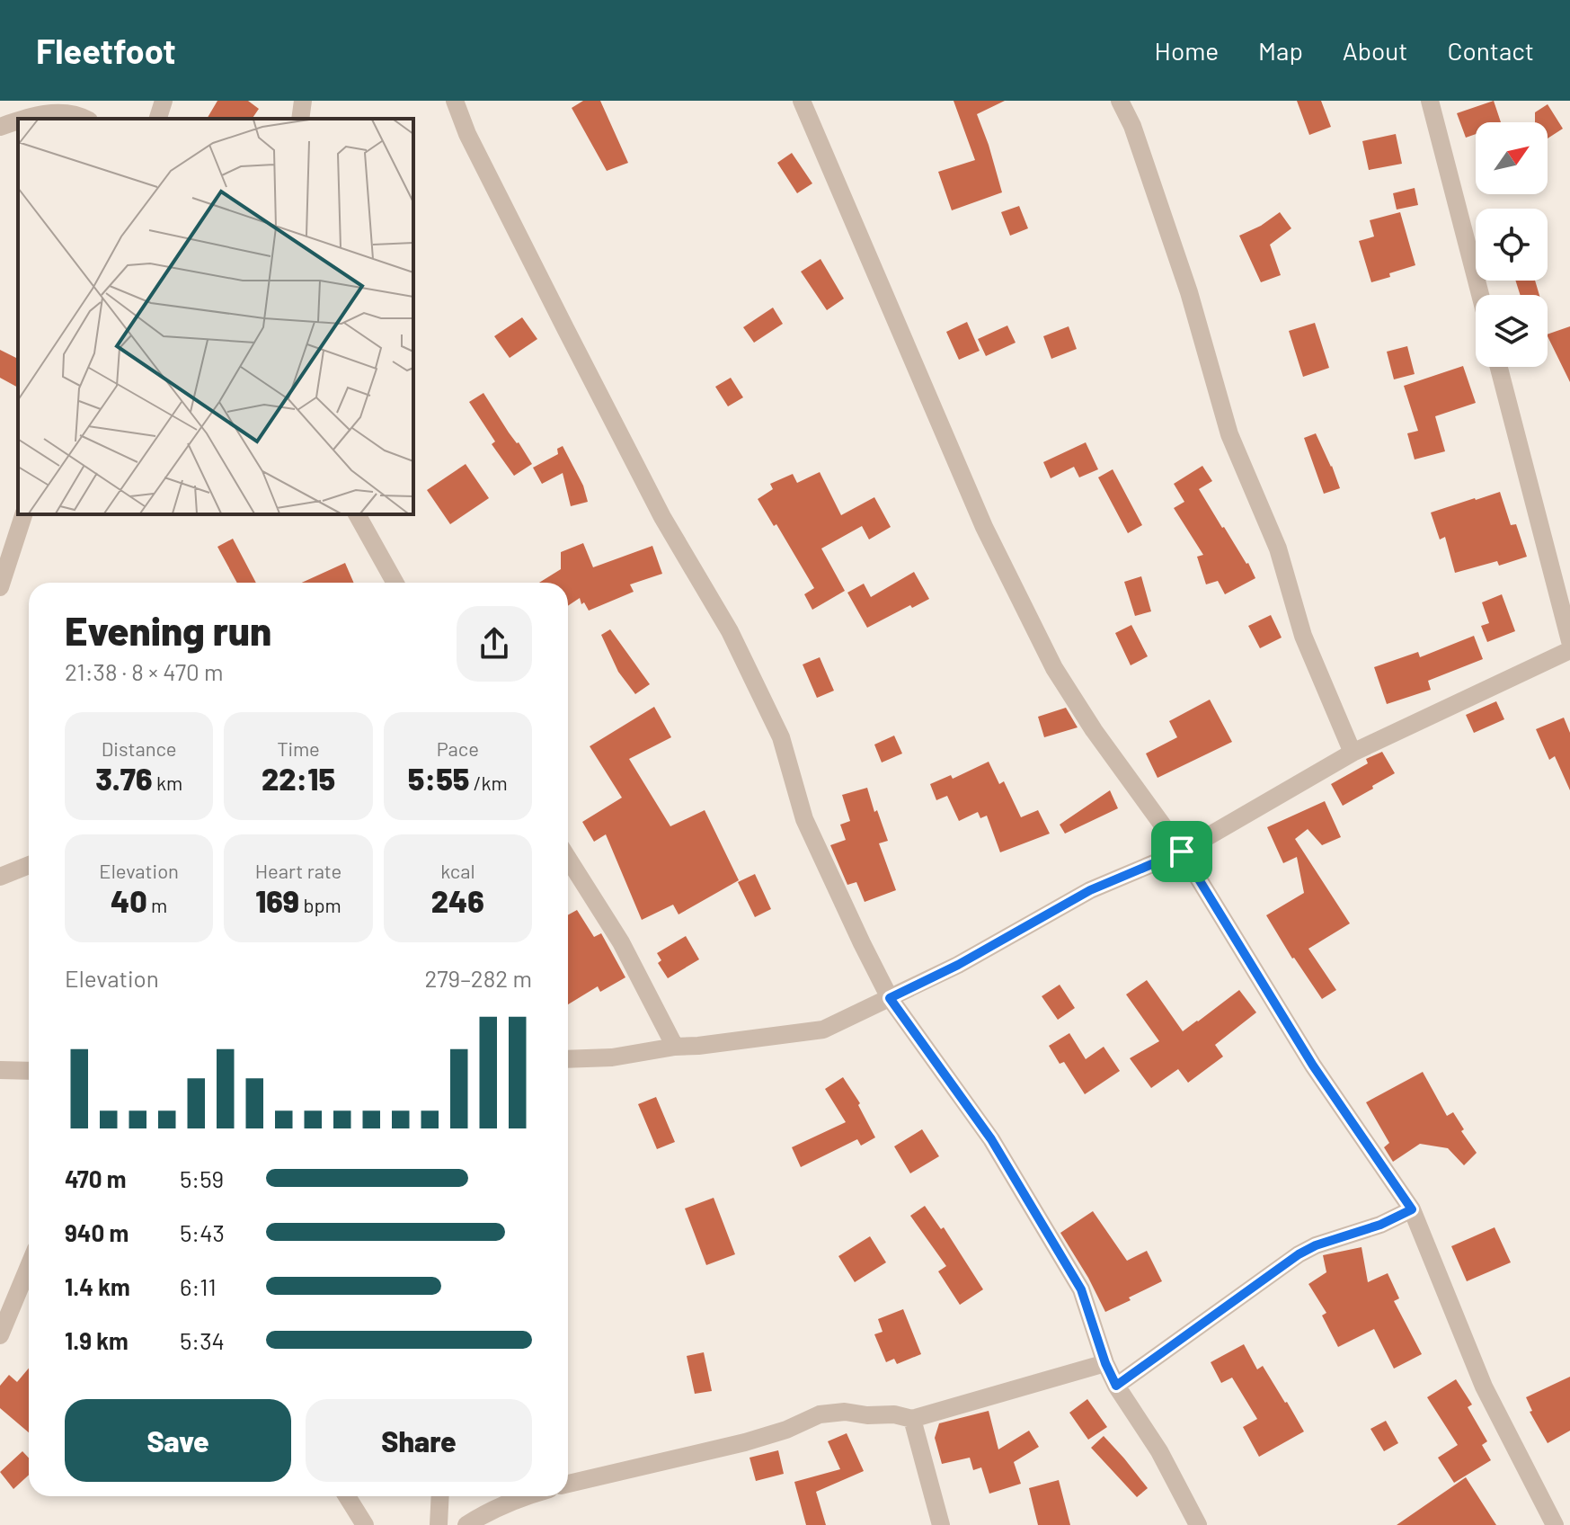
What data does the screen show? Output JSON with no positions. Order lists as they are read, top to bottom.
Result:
{
  "north": "top right",
  "page": {
    "header": "Fleetfoot",
    "nav": [
      "Home",
      "Map",
      "About",
      "Contact"
    ],
    "heading": ["Evening run", "21:38 · 8 × 470 m"],
    "stats": [
      ["Distance", "3.76 km"],
      ["Time", "22:15"],
      ["Pace", "5:55 /km"],
      ["Elevation", "40 m"],
      ["Heart rate", "169 bpm"],
      ["kcal", "246"]
    ],
    "chart": ["Elevation", "279–282 m"],
    "list": [
      {
        "name": "470 m",
        "note": "5:59"
      },
      {
        "name": "940 m",
        "note": "5:43"
      },
      {
        "name": "1.4 km",
        "note": "6:11"
      },
      {
        "name": "1.9 km",
        "note": "5:34"
      }
    ],
    "buttons": ["Save", "Share"]
  }
}
